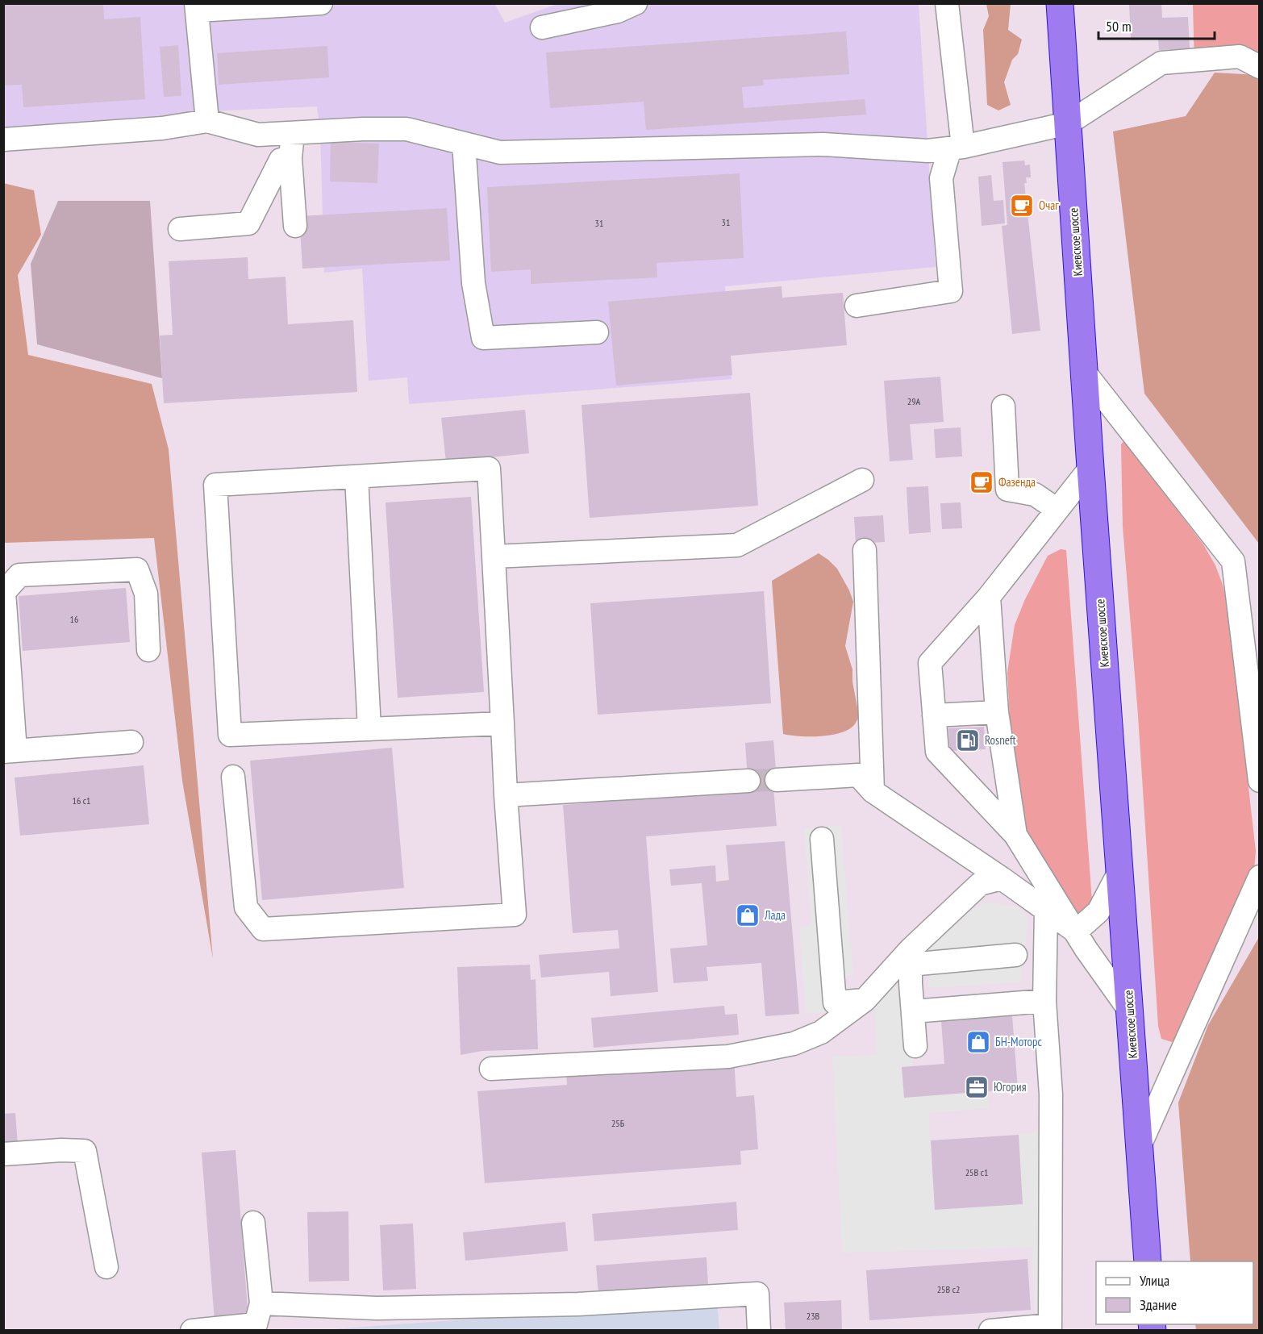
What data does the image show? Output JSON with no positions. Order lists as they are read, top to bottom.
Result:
{
  "streets": {
    "highway": ["Киевское шоссе"]
  },
  "places": {
    "cafe": ["Очаг", "Фазенда"],
    "fuel station": ["Rosneft"],
    "shop": ["Лада", "БН-Моторс"],
    "office": ["Югория"]
  },
  "house_numbers": [
    "31",
    "31",
    "29А",
    "16",
    "16 с1",
    "25Б",
    "25В с1",
    "25В с2",
    "23В"
  ],
  "legend": ["Улица", "Здание"],
  "scale_bar": "50 m"
}
